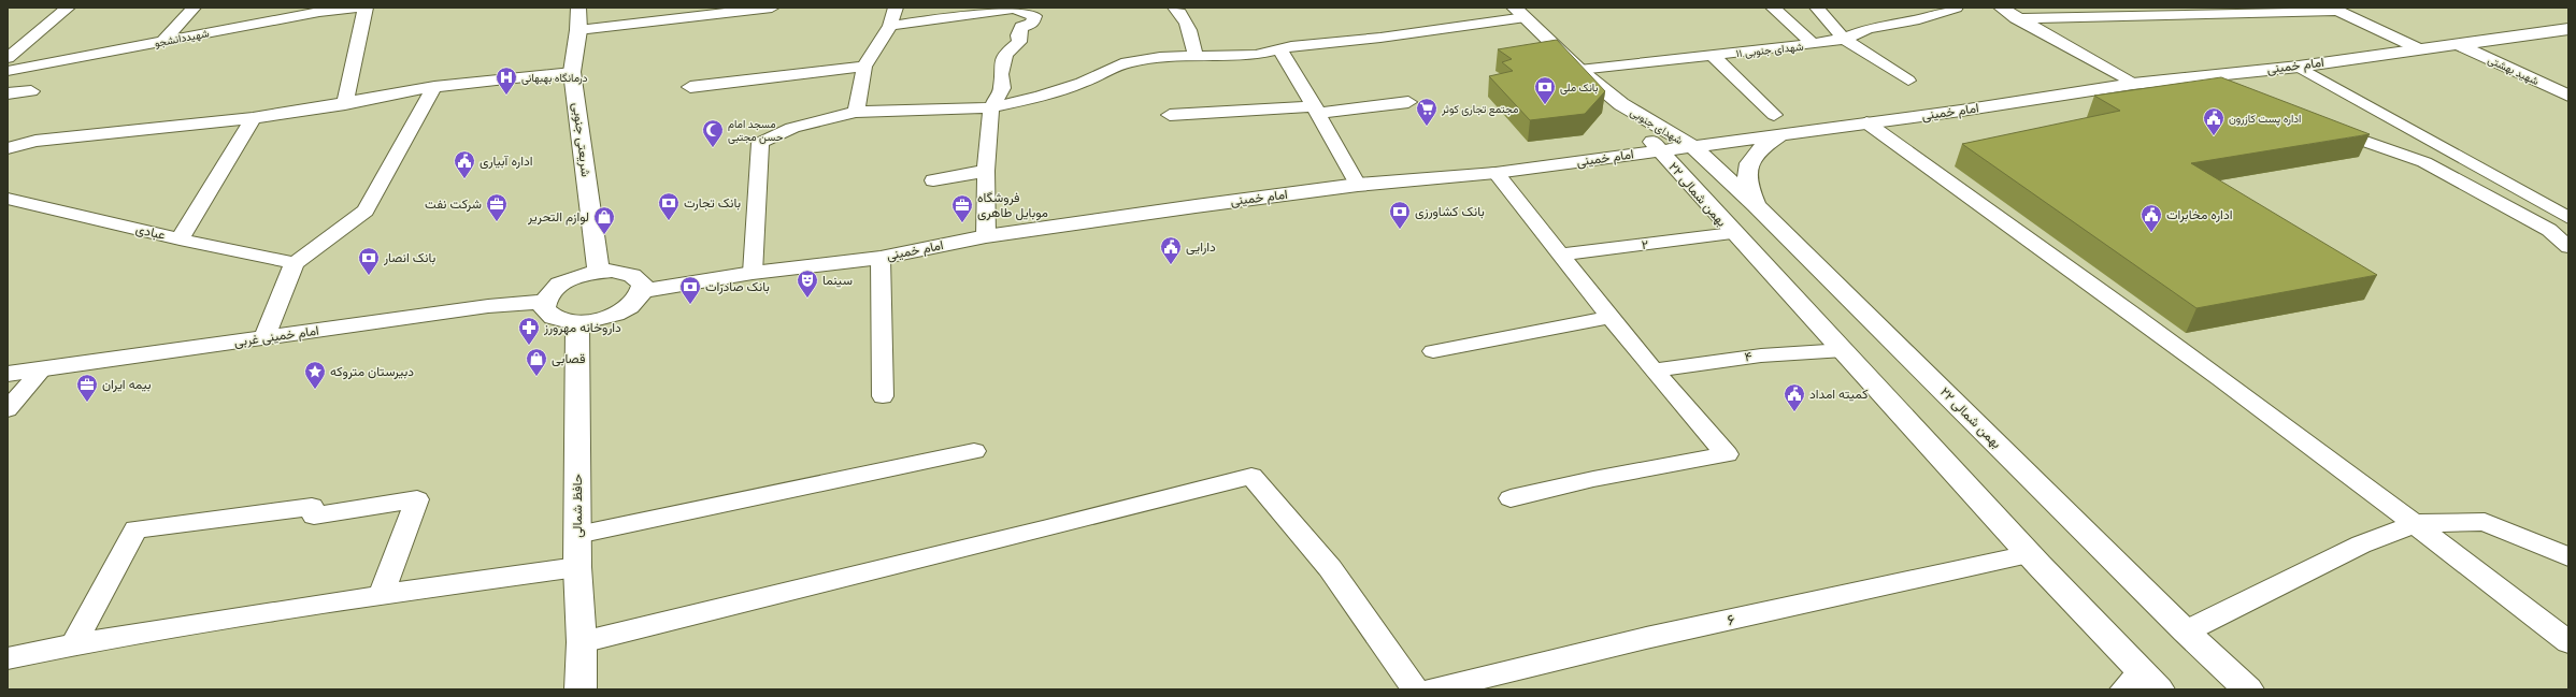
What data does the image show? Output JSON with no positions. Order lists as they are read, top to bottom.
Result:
{
  "streets": {
    "main road": [
      "امام خمینی",
      "شهید بهشتی",
      "شهدای جنوبی",
      "شریعتی جنوبی",
      "۲۲ بهمن شمالی",
      "امام خمینی غربی",
      "حافظ شمالی"
    ],
    "street": [
      "شهیددانشجو",
      "۱۱ شهدای جنوبی",
      "عبادی",
      "۲",
      "۴",
      "۶"
    ]
  },
  "crossings": [
    ["۱۱ شهدای جنوبی", "شهدای جنوبی"],
    ["امام خمینی", "شهید بهشتی"],
    ["امام خمینی", "شهدای جنوبی"],
    ["امام خمینی", "۲۲ بهمن شمالی"],
    ["شهدای جنوبی", "۲۲ بهمن شمالی"],
    ["۲۲ بهمن شمالی", "۲"],
    ["۲۲ بهمن شمالی", "۴"],
    ["۲۲ بهمن شمالی", "۶"]
  ],
  "places": {
    "hospital": ["درمانگاه بهبهانی"],
    "bank": [
      "بانک ملی",
      "بانک تجارت",
      "بانک کشاورزی",
      "بانک انصار",
      "بانک صادرات"
    ],
    "supermarket": ["مجتمع تجاری کوثر"],
    "public building": [
      "اداره پست کازرون",
      "اداره آبیاری",
      "اداره مخابرات",
      "دارایی",
      "کمیته امداد"
    ],
    "mosque": ["مسجد امام حسن مجتبی"],
    "office": ["شرکت نفت", "فروشگاه موبایل طاهری", "بیمه ایران"],
    "shop": ["لوازم التحریر", "قصابی"],
    "theatre": ["سینما"],
    "pharmacy": ["داروخانه مهرورز"],
    "place": ["دبیرستان متروکه"]
  }
}
